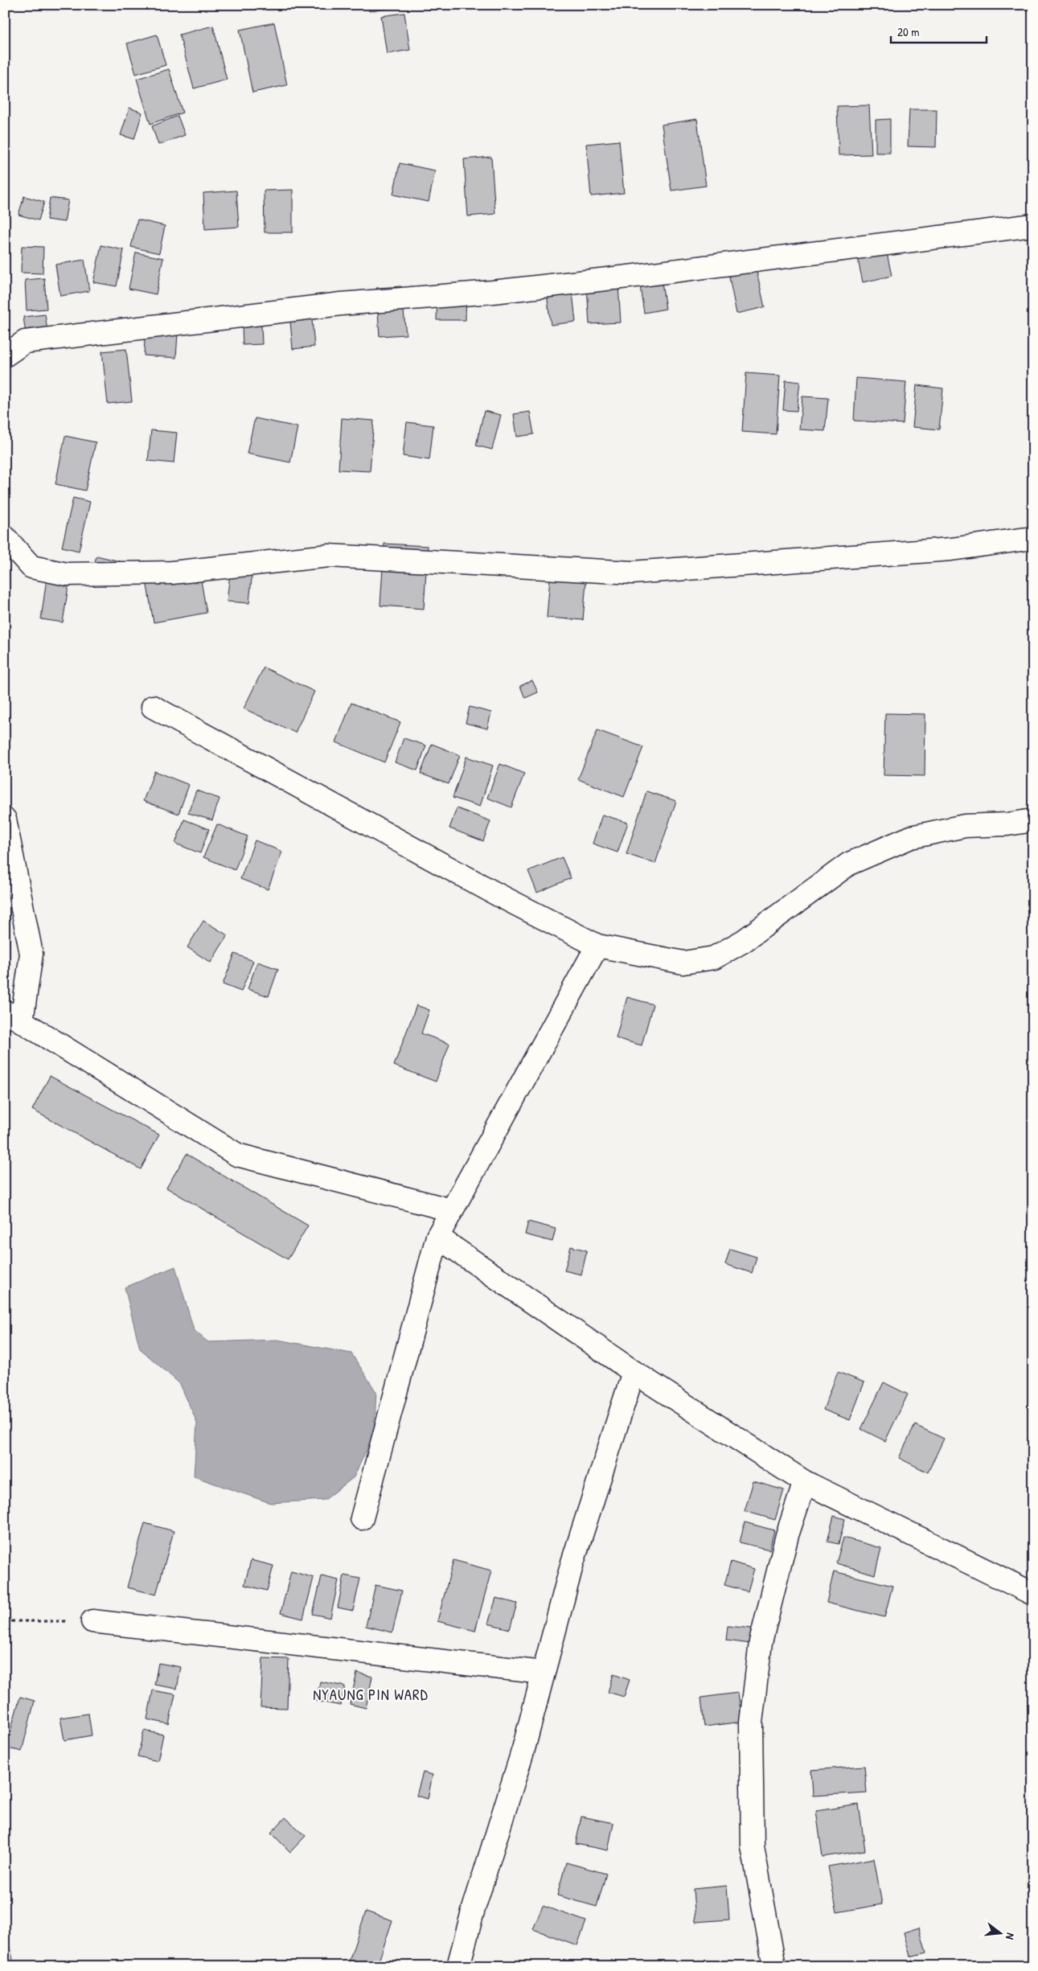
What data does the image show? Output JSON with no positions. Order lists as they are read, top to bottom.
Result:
{
  "districts": ["NYAUNG PIN WARD"],
  "scale_bar": "20 m",
  "north": "right"
}
